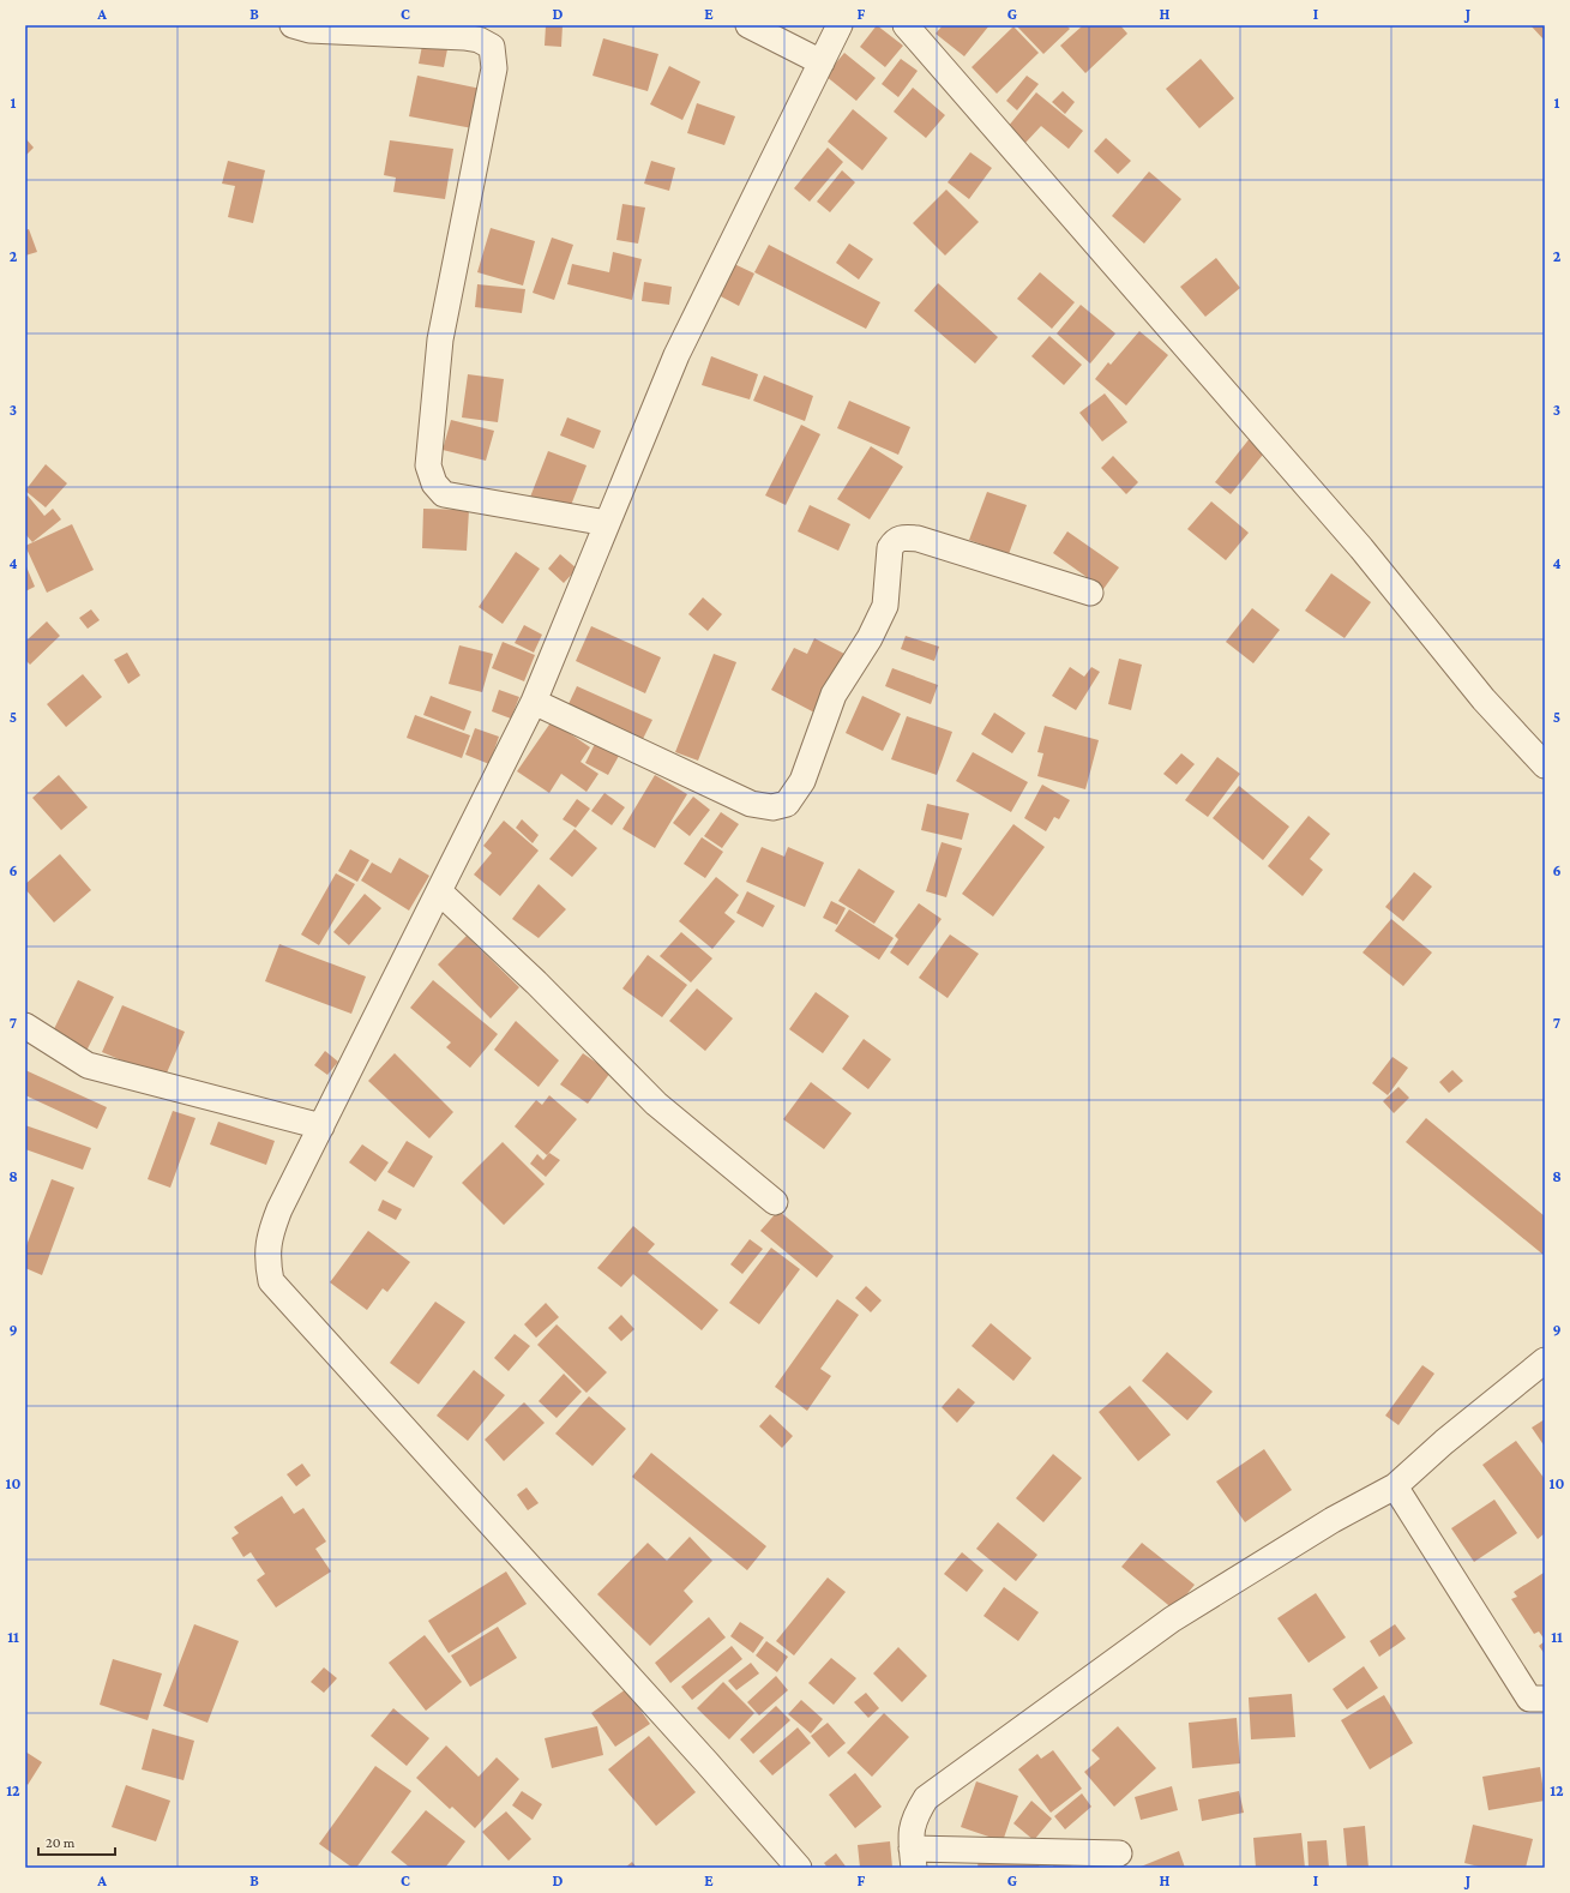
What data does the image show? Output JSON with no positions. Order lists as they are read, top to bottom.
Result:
{
  "scale_bar": "20 m",
  "grid": {
    "columns": [
      "A",
      "B",
      "C",
      "D",
      "E",
      "F",
      "G",
      "H",
      "I",
      "J"
    ],
    "rows": [
      "1",
      "2",
      "3",
      "4",
      "5",
      "6",
      "7",
      "8",
      "9",
      "10",
      "11",
      "12"
    ]
  }
}
